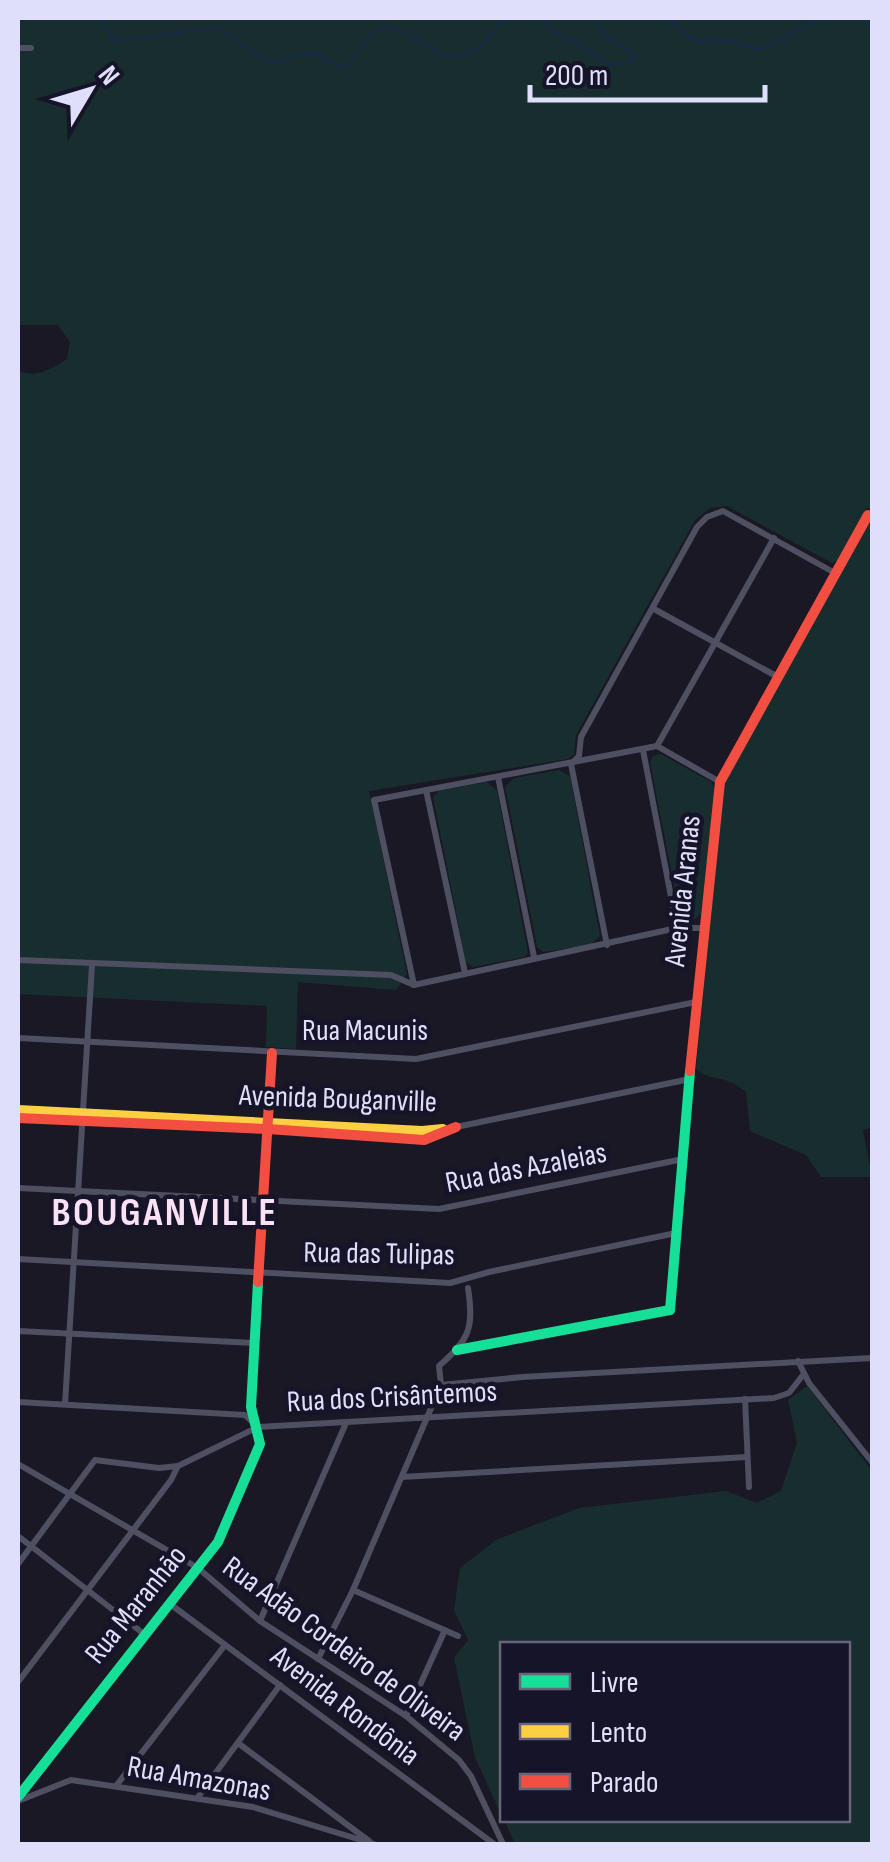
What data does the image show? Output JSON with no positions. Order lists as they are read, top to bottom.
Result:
{
  "streets": {
    "street": [
      "Avenida Aranas",
      "Rua Macunis",
      "Avenida Bouganville",
      "Rua das Azaleias",
      "Rua das Tulipas",
      "Rua dos Crisântemos",
      "Rua Maranhão",
      "Rua Adão Cordeiro de Oliveira",
      "Avenida Rondônia",
      "Rua Amazonas"
    ]
  },
  "crossings": [
    ["Avenida Aranas", "Rua Macunis"],
    ["Avenida Aranas", "Rua das Azaleias"],
    ["Avenida Aranas", "Rua das Tulipas"],
    ["Rua Macunis", "Rua Maranhão"],
    ["Avenida Bouganville", "Rua Maranhão"],
    ["Rua das Azaleias", "Rua Maranhão"],
    ["Rua das Tulipas", "Rua Maranhão"],
    ["Rua dos Crisântemos", "Rua Maranhão"],
    ["Rua Maranhão", "Rua Adão Cordeiro de Oliveira"],
    ["Rua Maranhão", "Avenida Rondônia"],
    ["Rua Maranhão", "Rua Amazonas"]
  ],
  "districts": ["BOUGANVILLE"],
  "legend": ["Livre", "Lento", "Parado"],
  "scale_bar": "200 m",
  "north": "top right"
}
